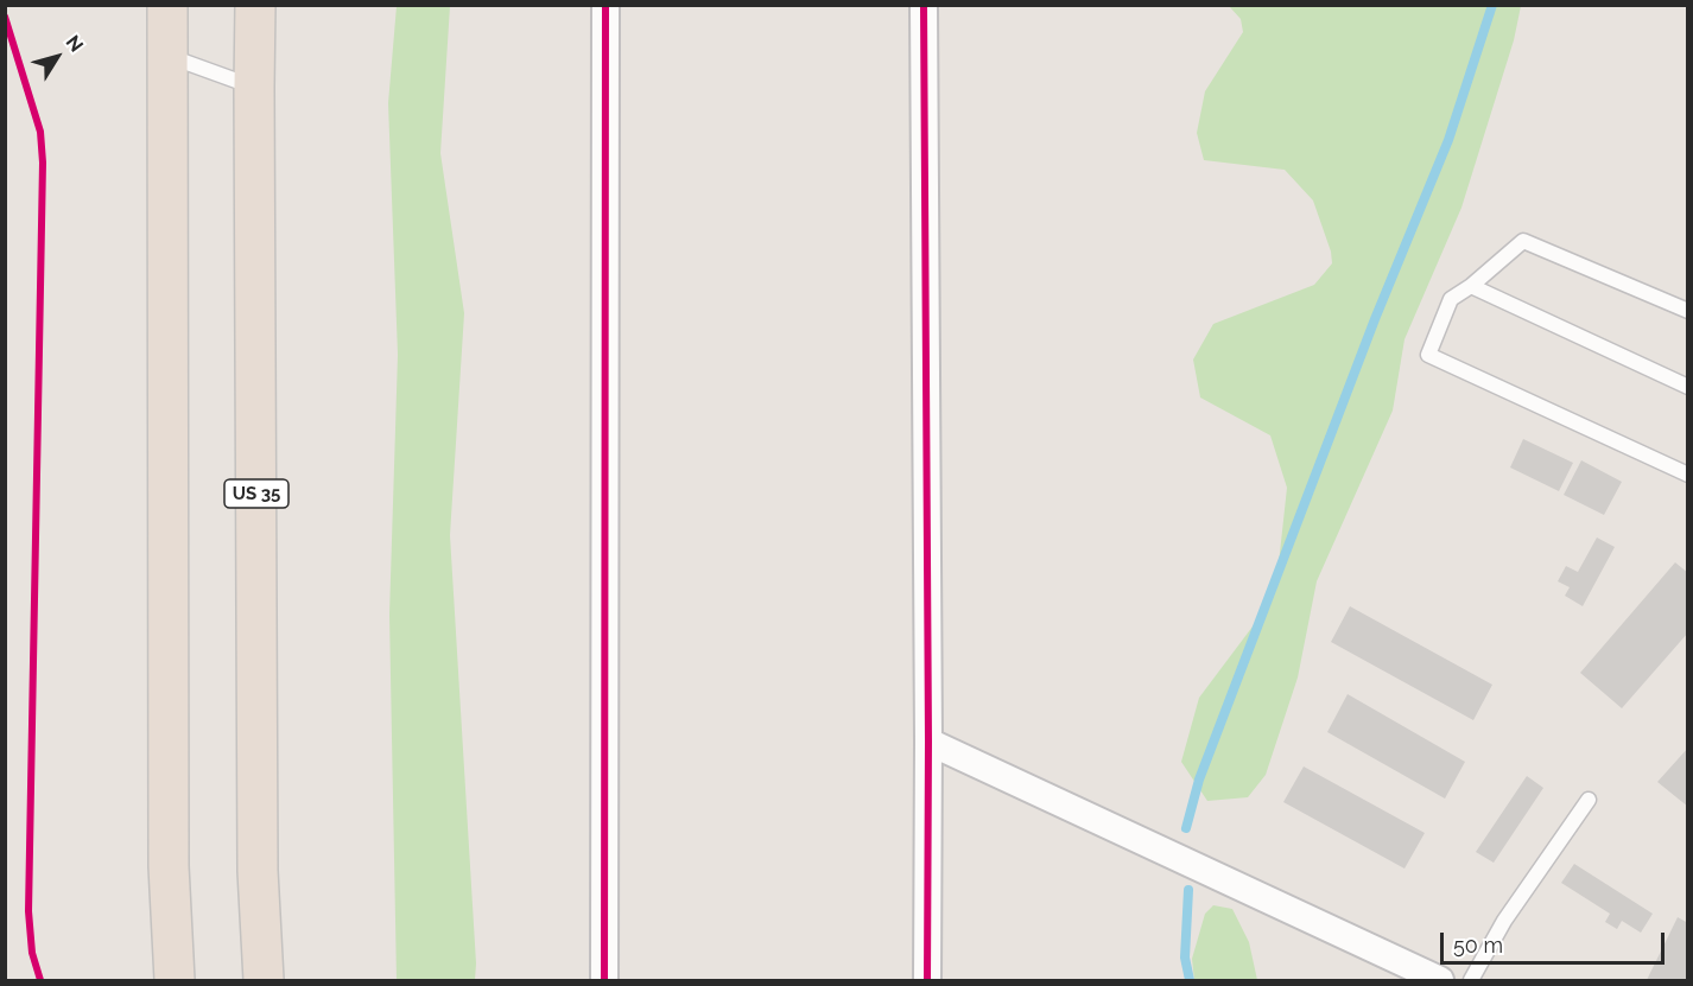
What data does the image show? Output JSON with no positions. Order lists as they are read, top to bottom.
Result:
{
  "streets": {
    "highway": ["US 35"]
  },
  "scale_bar": "50 m",
  "north": "top right"
}
